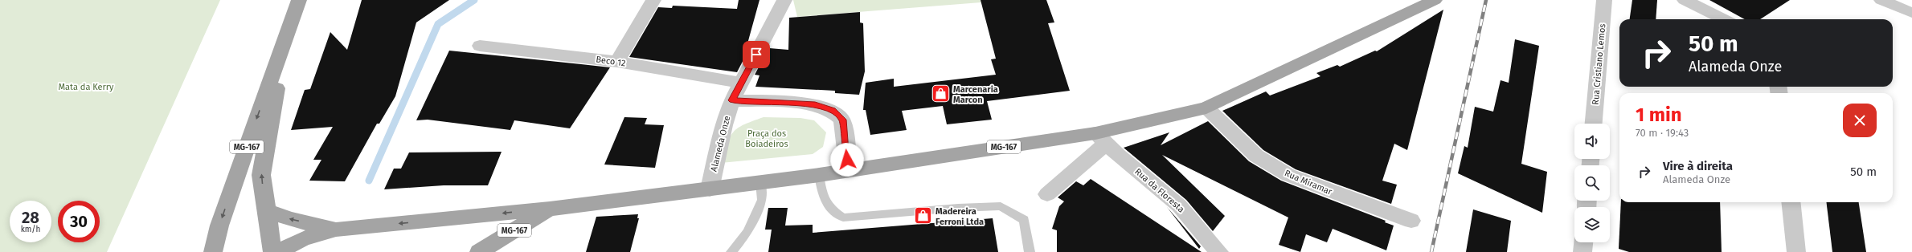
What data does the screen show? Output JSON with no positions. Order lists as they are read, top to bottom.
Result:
{
  "streets": {
    "main road": ["MG-167"],
    "street": [
      "Beco 12",
      "Rua Cristiano Lemos",
      "Alameda Onze",
      "Rua Miramar",
      "Rua da Floresta"
    ]
  },
  "crossings": [
    ["Beco 12", "Alameda Onze"],
    ["Alameda Onze", "MG-167"],
    ["MG-167", "Rua Miramar"],
    ["MG-167", "Rua da Floresta"]
  ],
  "parks": ["Mata da Kerry", "Praça dos Boiadeiros"],
  "places": {
    "shop": ["Marcenaria Marcon", "Madereira Ferroni Ltda"]
  },
  "page": {
    "turn": ["50 m", "Alameda Onze"],
    "heading": ["1 min", "70 m · 19:43"],
    "list": [
      {
        "name": "Vire à direita",
        "note": "Alameda Onze",
        "value": "50 m"
      }
    ],
    "speed": "28 km/h",
    "limit": "30"
  }
}
